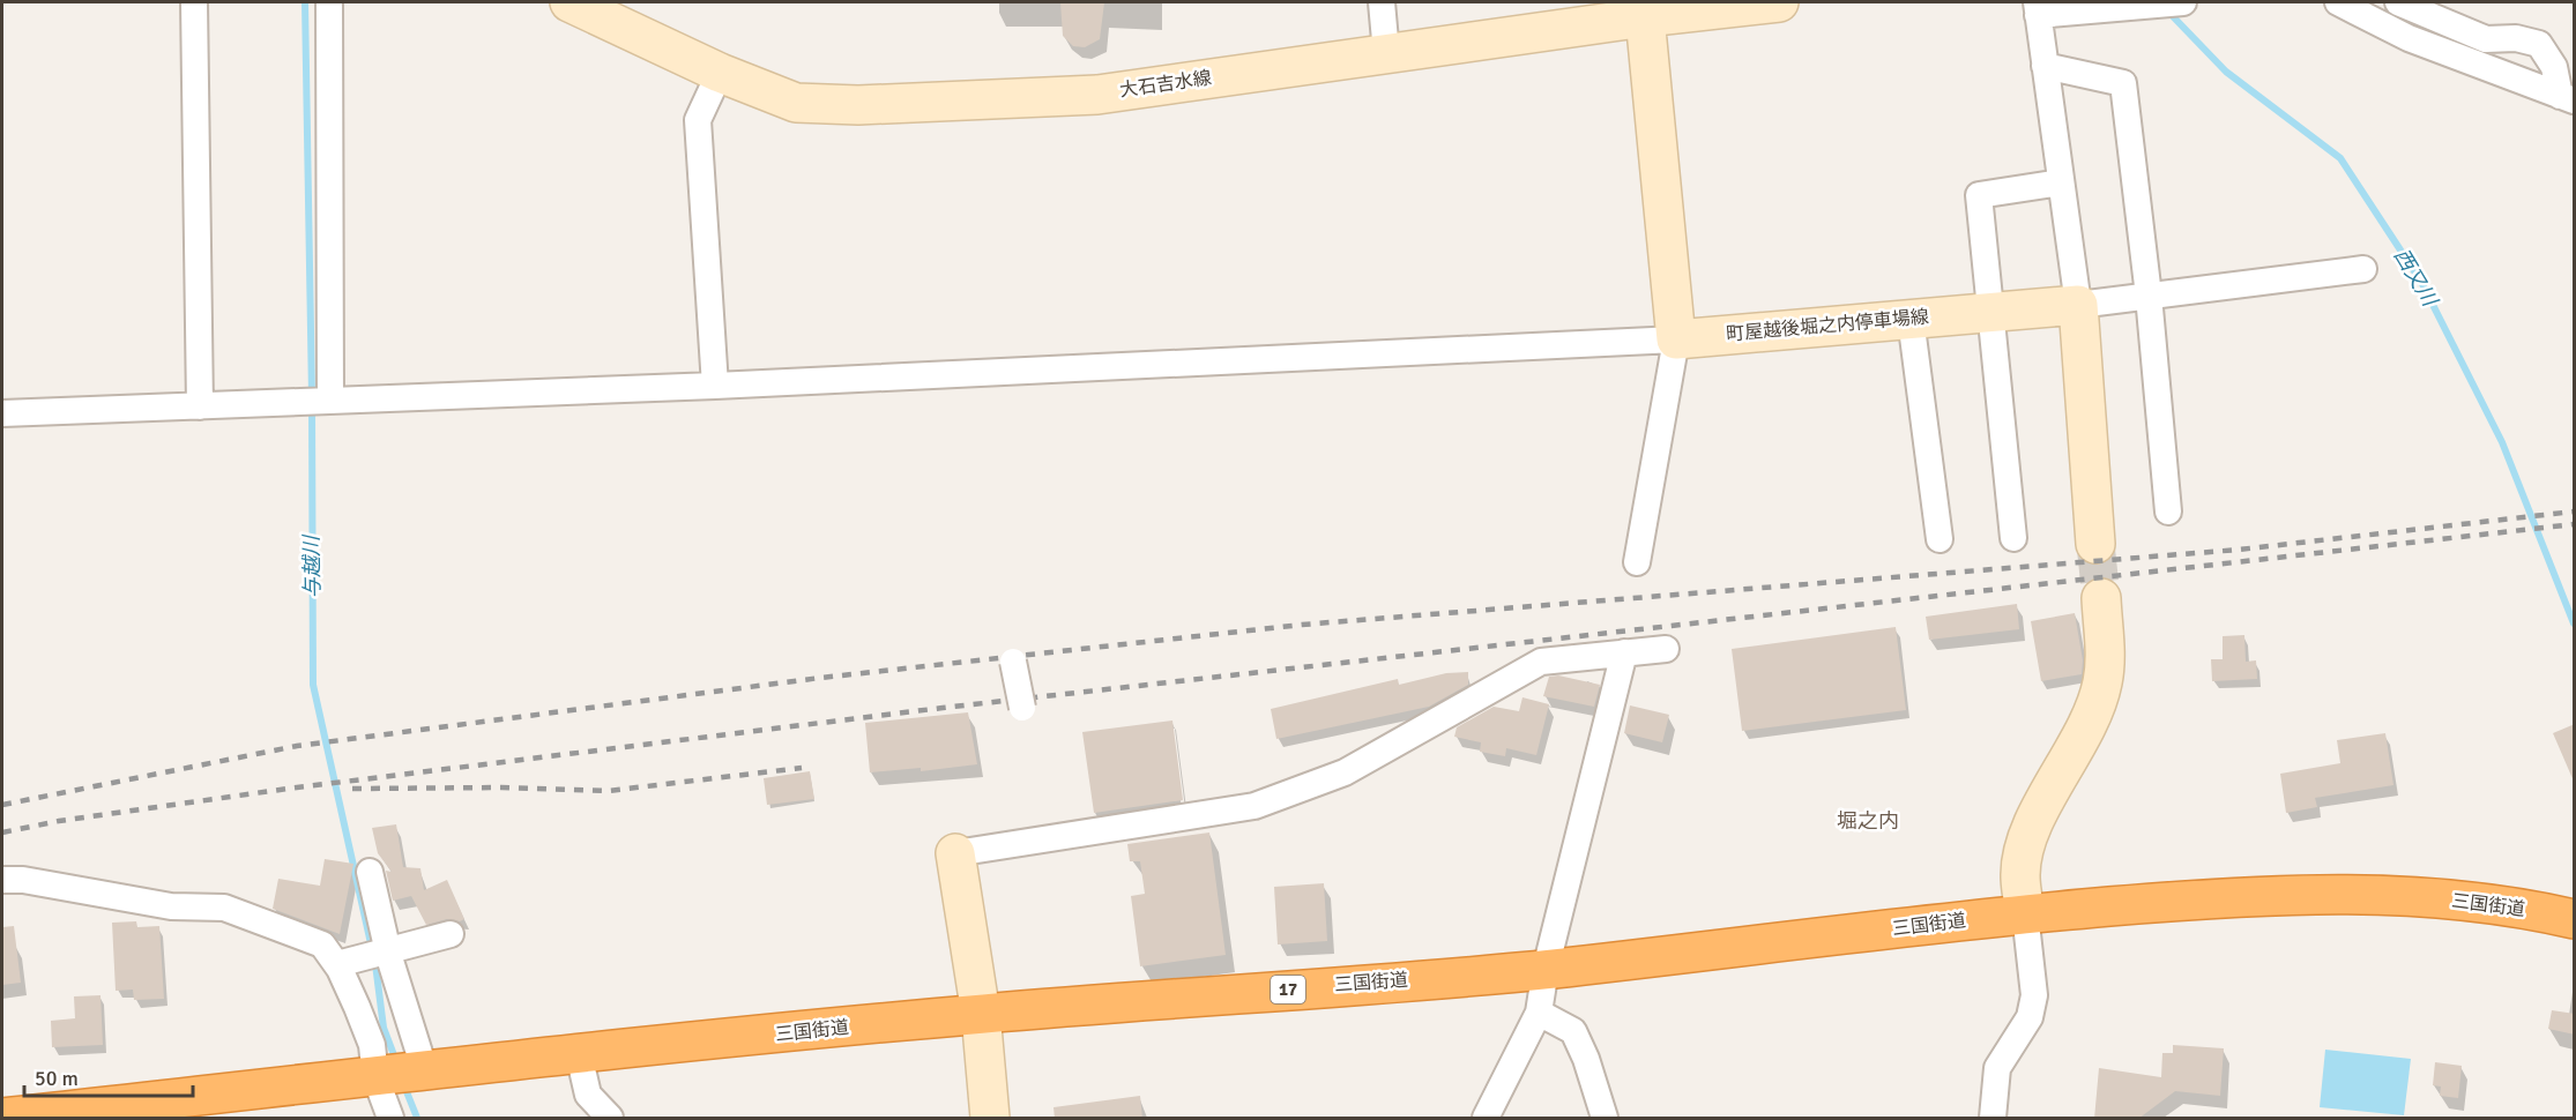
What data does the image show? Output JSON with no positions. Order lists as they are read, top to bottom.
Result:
{
  "streets": {
    "highway": ["三国街道", "17"],
    "main road": ["大石吉水線", "町屋越後堀之内停車場線"]
  },
  "districts": ["堀之内"],
  "water": ["西又川", "与越川"],
  "scale_bar": "50 m"
}
